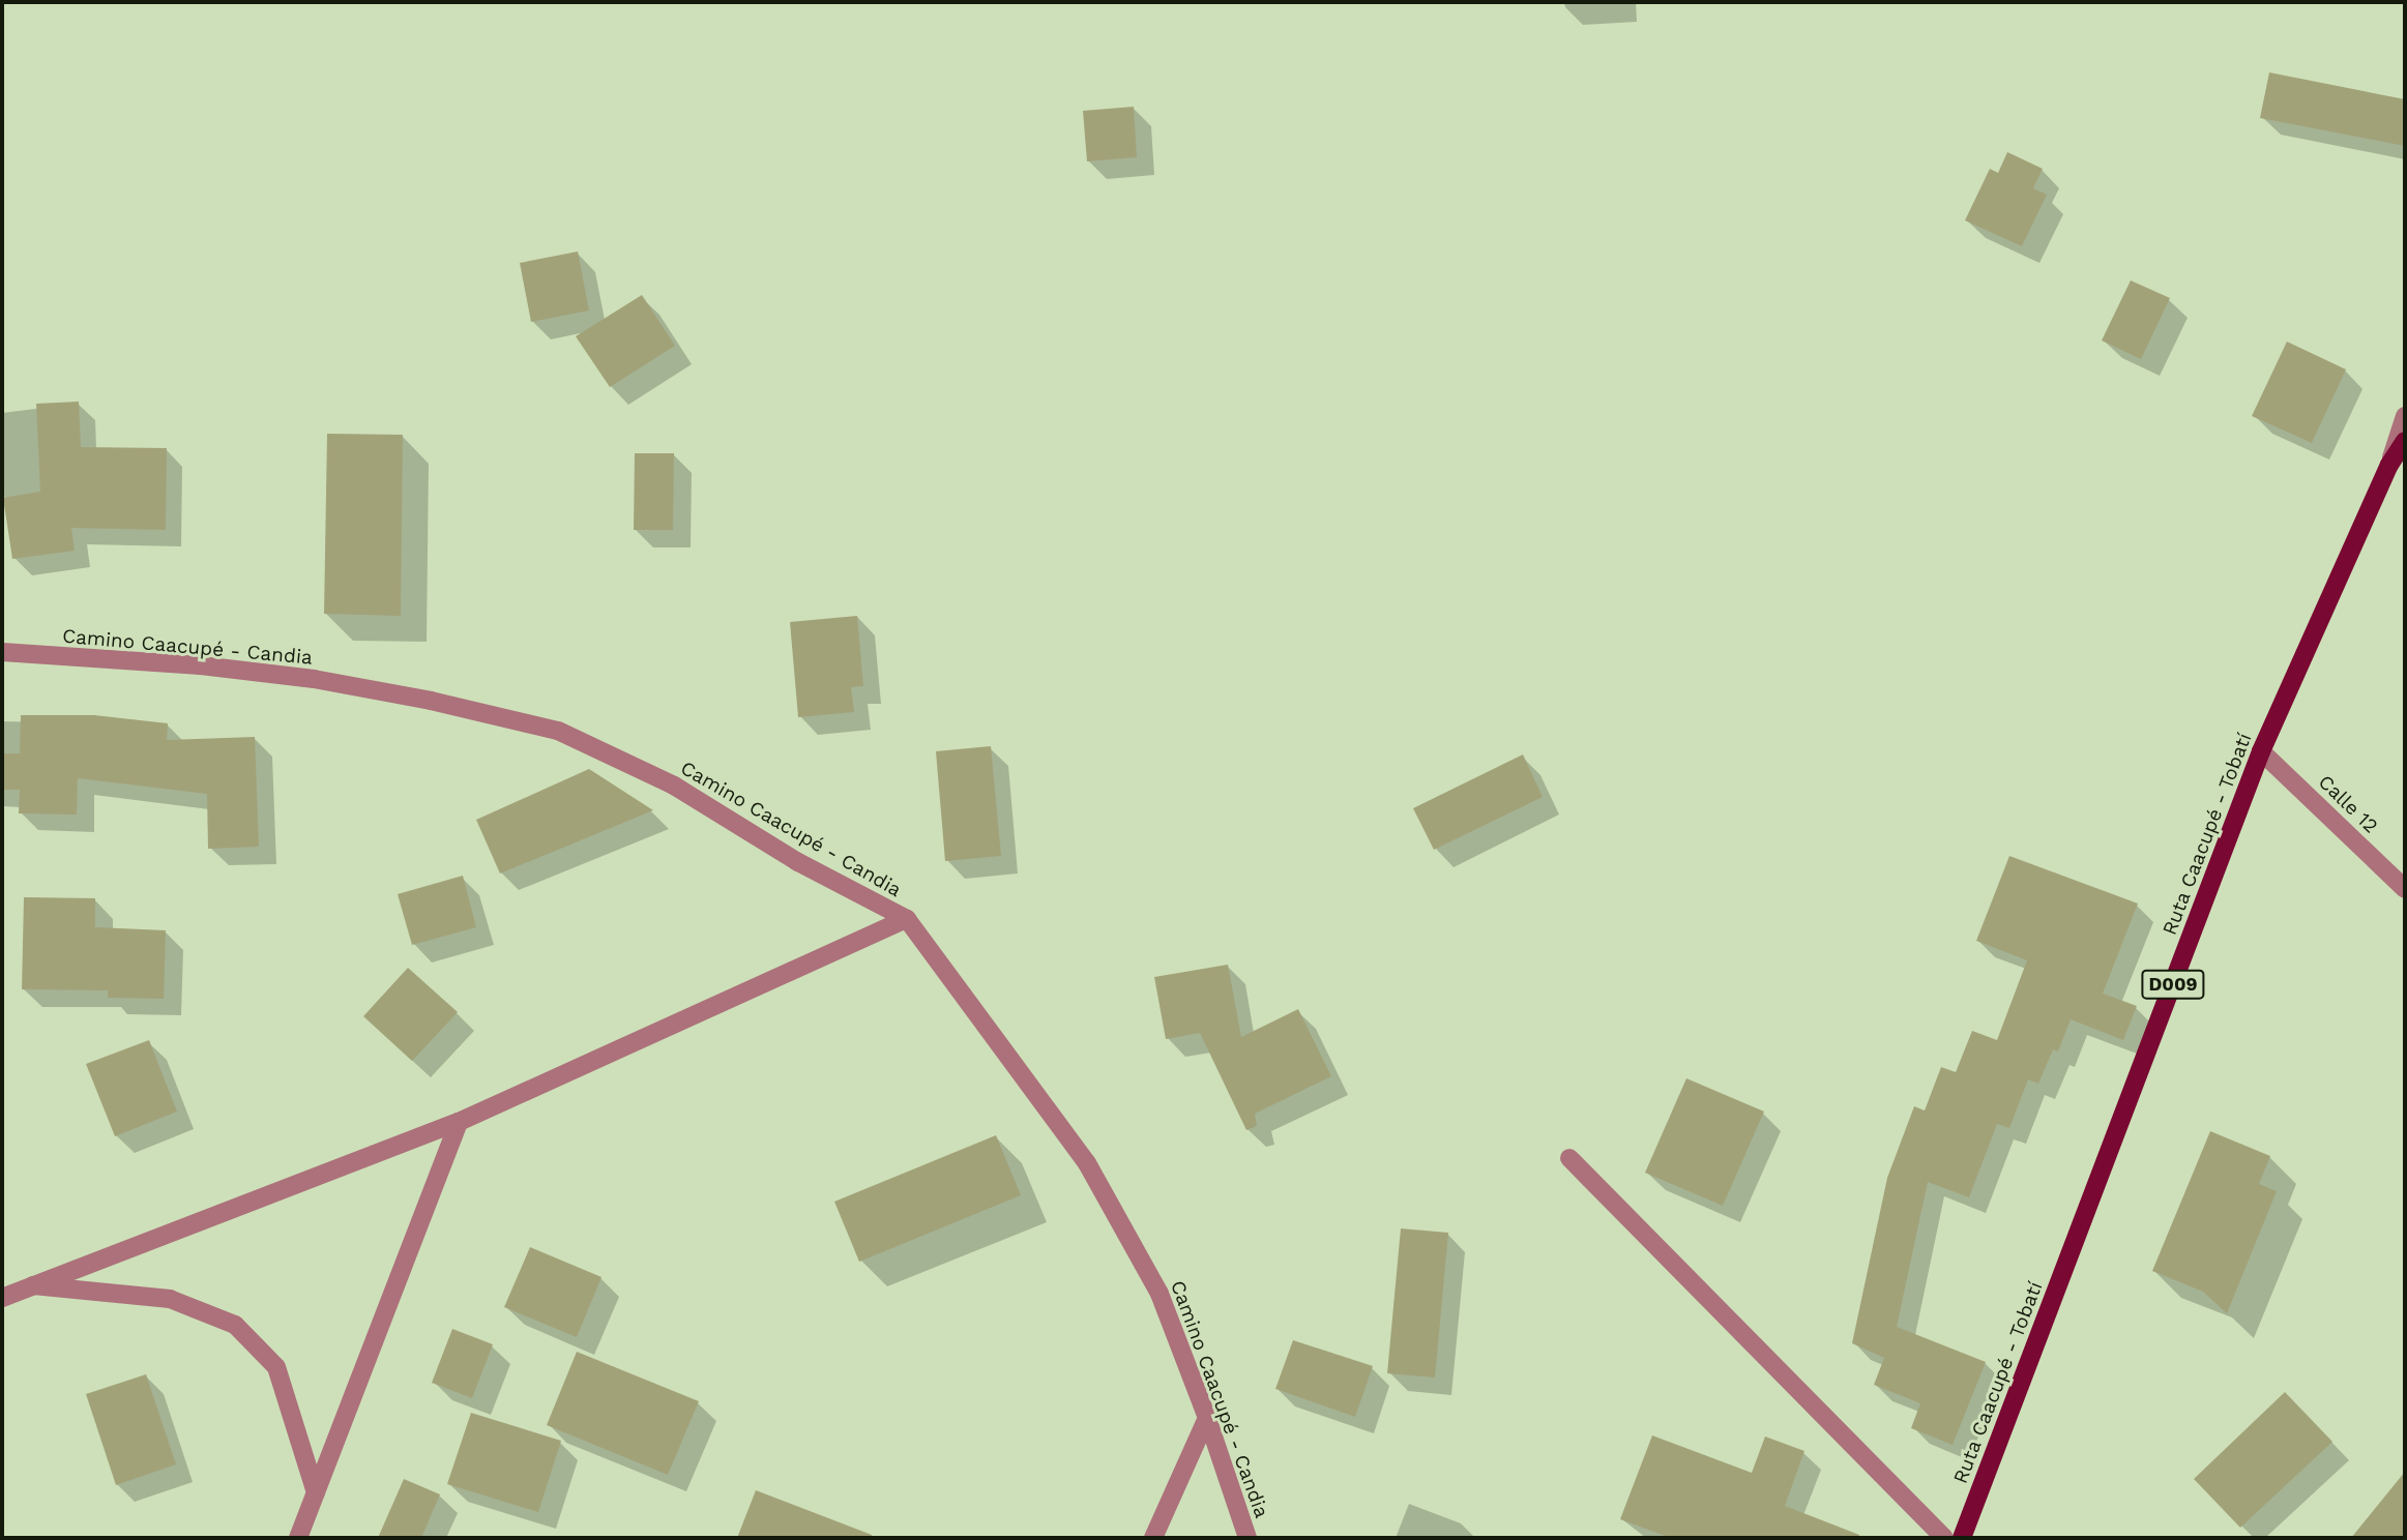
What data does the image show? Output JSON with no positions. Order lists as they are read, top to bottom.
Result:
{
  "streets": {
    "main road": ["Ruta Caacupé - Tobatí", "D009"],
    "street": ["Camino Caacupé - Candia", "Calle 12"]
  },
  "crossings": [
    ["Calle 12", "Ruta Caacupé - Tobatí"]
  ]
}
